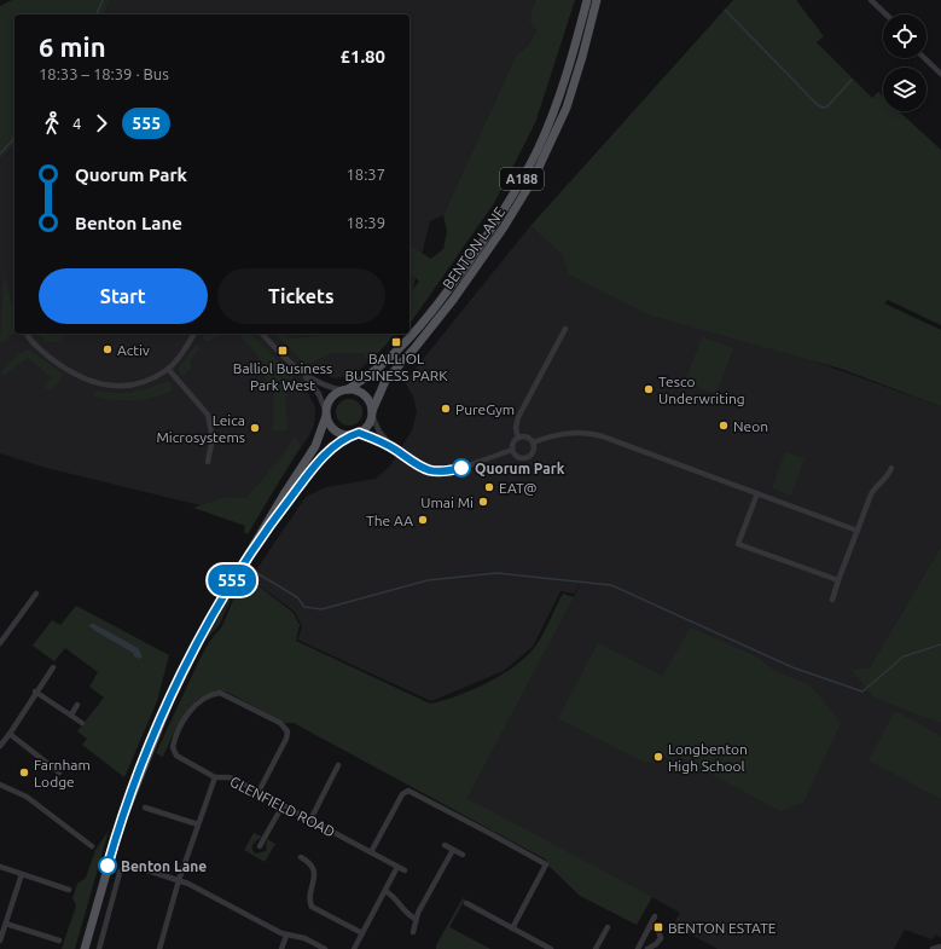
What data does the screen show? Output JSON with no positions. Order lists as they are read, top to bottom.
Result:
{
  "streets": {
    "main road": ["A188", "BENTON LANE"],
    "street": ["GLENFIELD ROAD"]
  },
  "crossings": [
    ["A188", "BENTON LANE"]
  ],
  "places": {
    "transit": ["BALLIOL BUSINESS PARK", "Balliol Business Park West", "BENTON ESTATE"],
    "other": [
      "Activ",
      "Tesco Underwriting",
      "PureGym",
      "Neon",
      "Leica Microsystems",
      "Quorum Park",
      "EAT@",
      "Umai Mi",
      "The AA",
      "Longbenton High School",
      "Farnham Lodge",
      "Benton Lane"
    ]
  },
  "lines": ["bus line 555"],
  "page": {
    "on_map": "555",
    "heading": ["6 min", "18:33 – 18:39 · Bus", "£1.80"],
    "legs": ["4", "555"],
    "list": [
      {
        "name": "Quorum Park",
        "value": "18:37"
      },
      {
        "name": "Benton Lane",
        "value": "18:39"
      }
    ],
    "buttons": ["Start", "Tickets"]
  }
}
